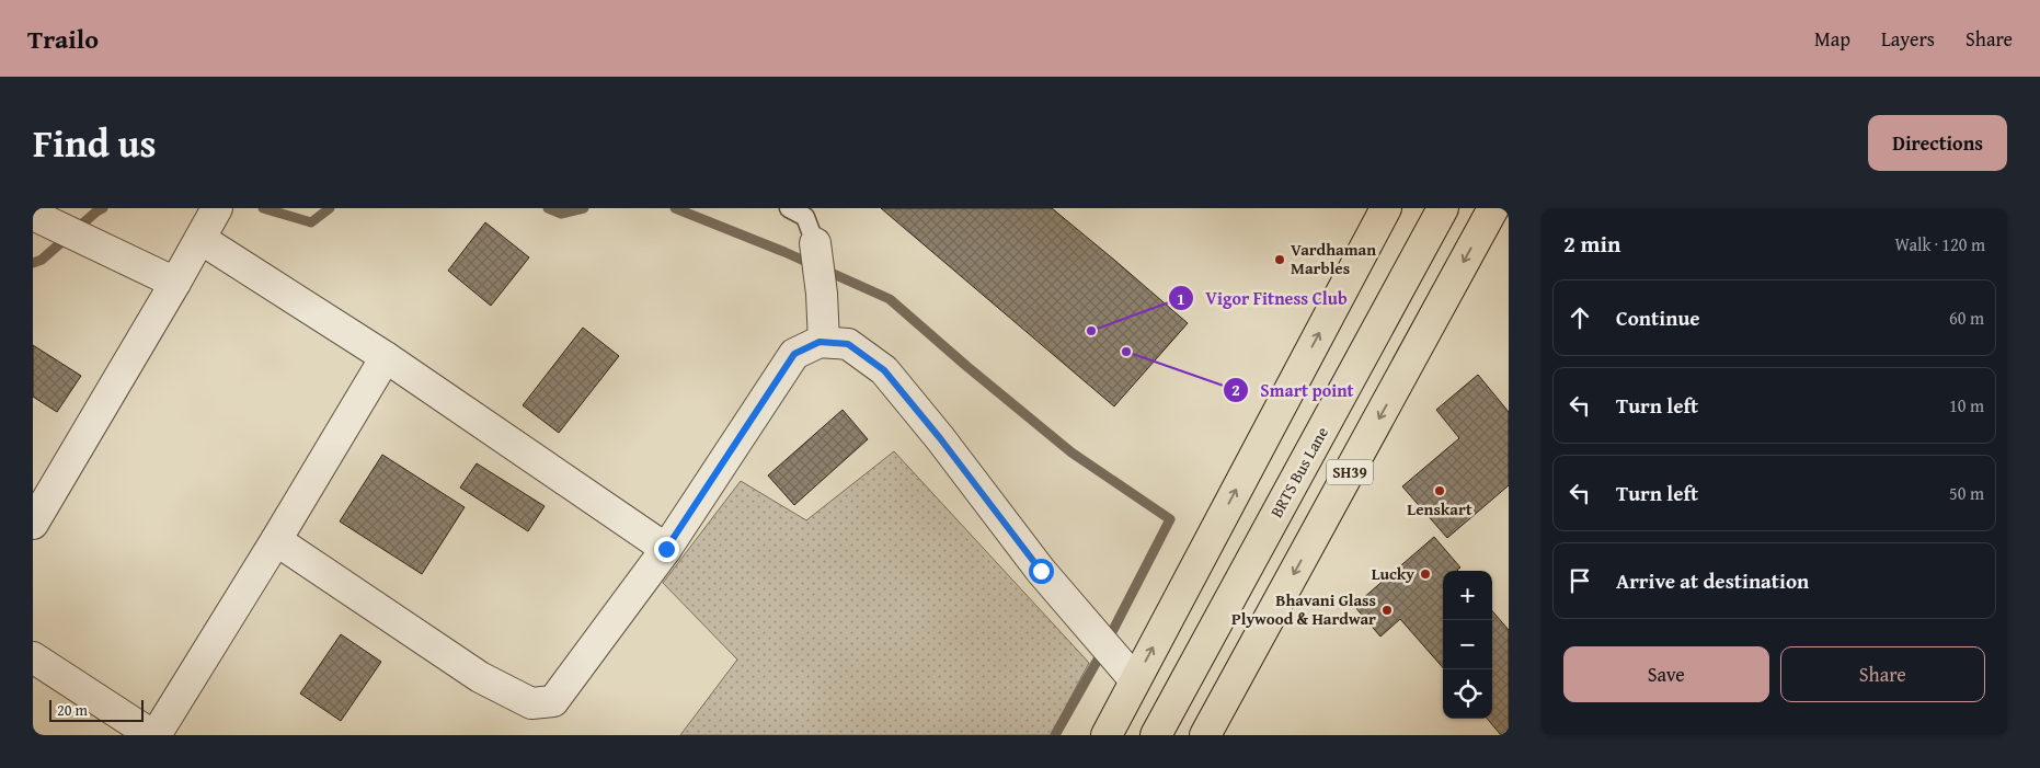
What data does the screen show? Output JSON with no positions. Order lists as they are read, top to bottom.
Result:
{
  "streets": {
    "main road": ["BRTS Bus Lane", "SH39"]
  },
  "places": [
    "Vardhaman Marbles",
    "Vigor Fitness Club",
    "Smart point",
    "Lenskart",
    "Lucky",
    "Bhavani Glass Plywood & Hardwar"
  ],
  "scale_bar": "20 m",
  "page": {
    "header": "Trailo",
    "nav": ["Map", "Layers", "Share"],
    "title": "Find us",
    "buttons": [
      "Directions",
      ["Save", "Share"]
    ],
    "heading": ["2 min", "Walk · 120 m"],
    "list": [
      ["Continue", "60 m"],
      ["Turn left", "10 m"],
      ["Turn left", "50 m"],
      "Arrive at destination"
    ],
    "map_buttons": ["+", "−"],
    "scale": "20 m"
  }
}
